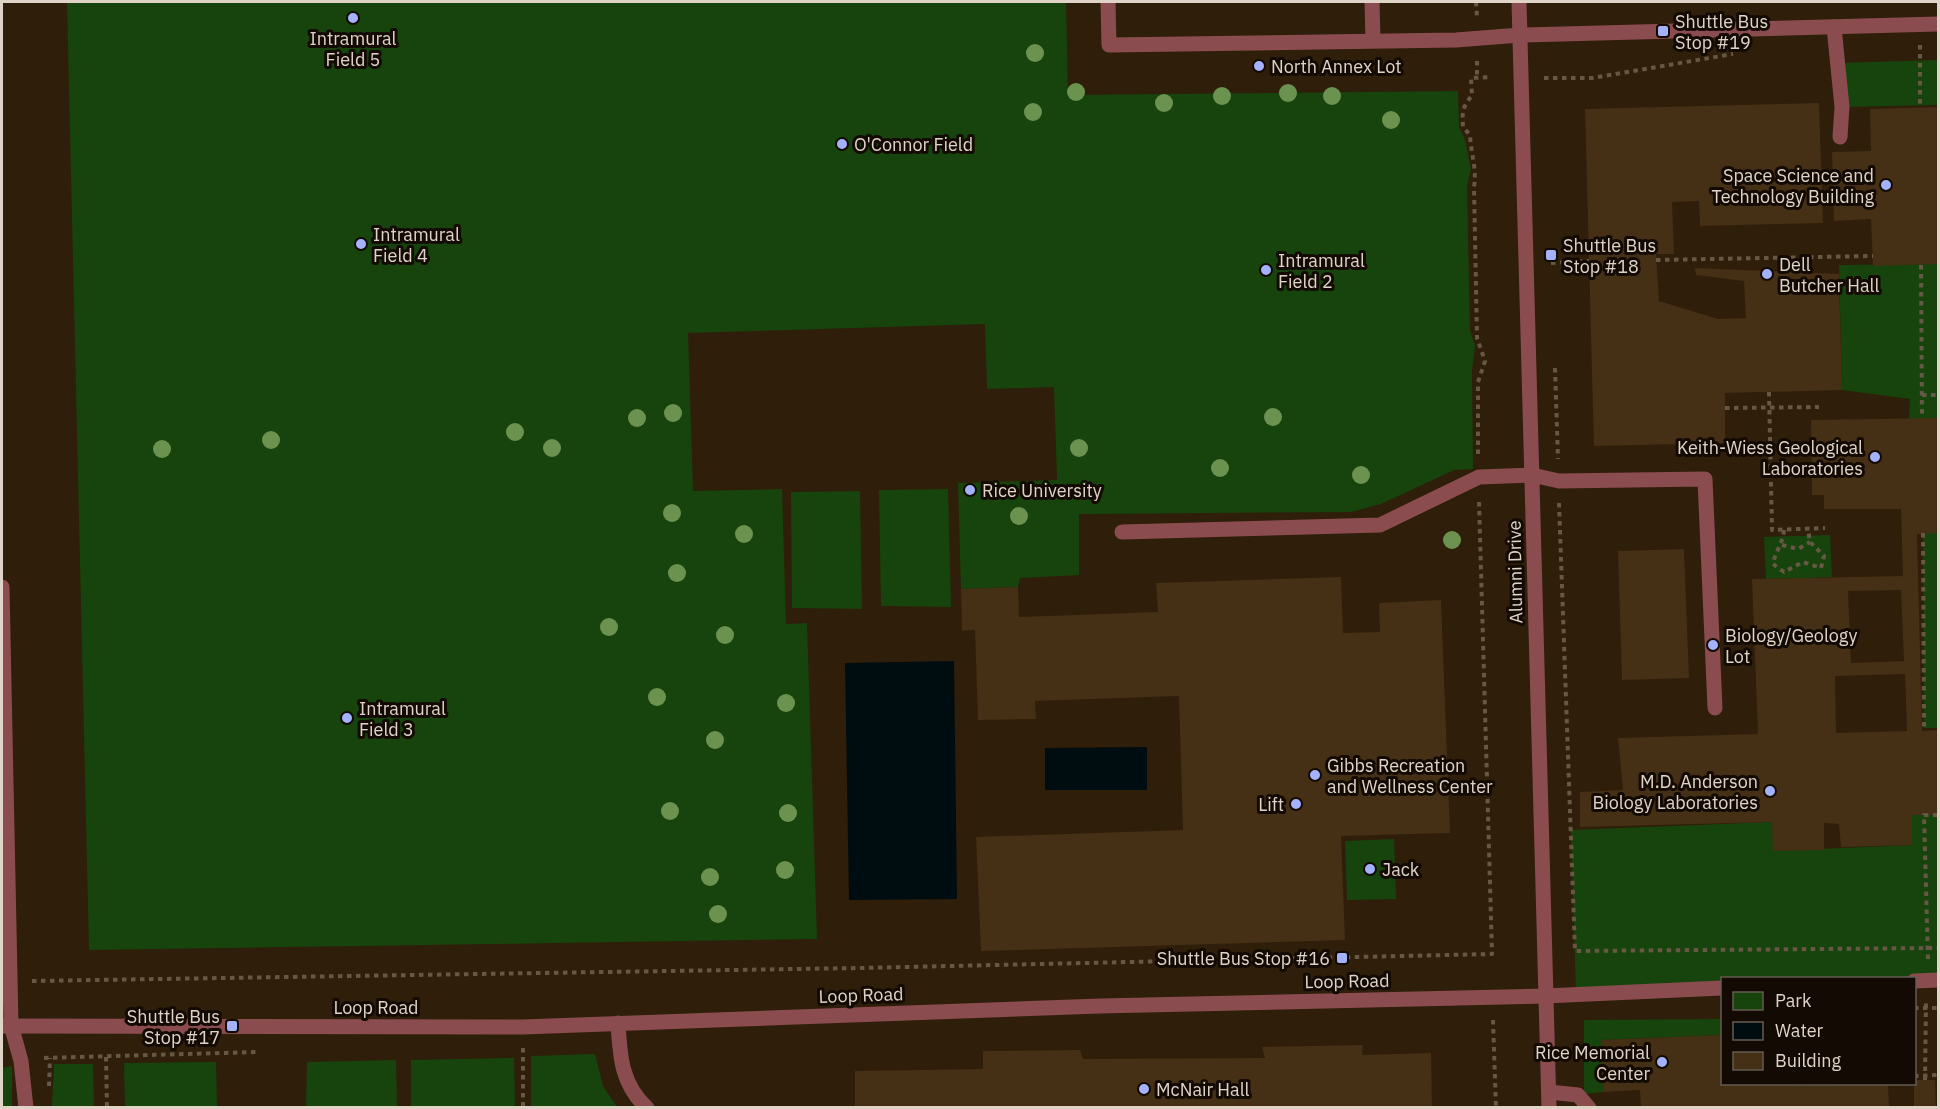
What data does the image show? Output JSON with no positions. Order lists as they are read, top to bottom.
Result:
{
  "streets": {
    "lane": ["Alumni Drive", "Loop Road"]
  },
  "crossings": [
    ["Alumni Drive", "Loop Road"]
  ],
  "places": {
    "other": [
      "Intramural Field 5",
      "North Annex Lot",
      "O'Connor Field",
      "Space Science and Technology Building",
      "Intramural Field 4",
      "Intramural Field 2",
      "Dell Butcher Hall",
      "Keith-Wiess Geological Laboratories",
      "Rice University",
      "Biology/Geology Lot",
      "Intramural Field 3",
      "Gibbs Recreation and Wellness Center",
      "M.D. Anderson Biology Laboratories",
      "Lift",
      "Jack",
      "Rice Memorial Center",
      "McNair Hall"
    ],
    "transit": [
      "Shuttle Bus Stop #19",
      "Shuttle Bus Stop #18",
      "Shuttle Bus Stop #16",
      "Shuttle Bus Stop #17"
    ]
  },
  "legend": ["Park", "Water", "Building"]
}
